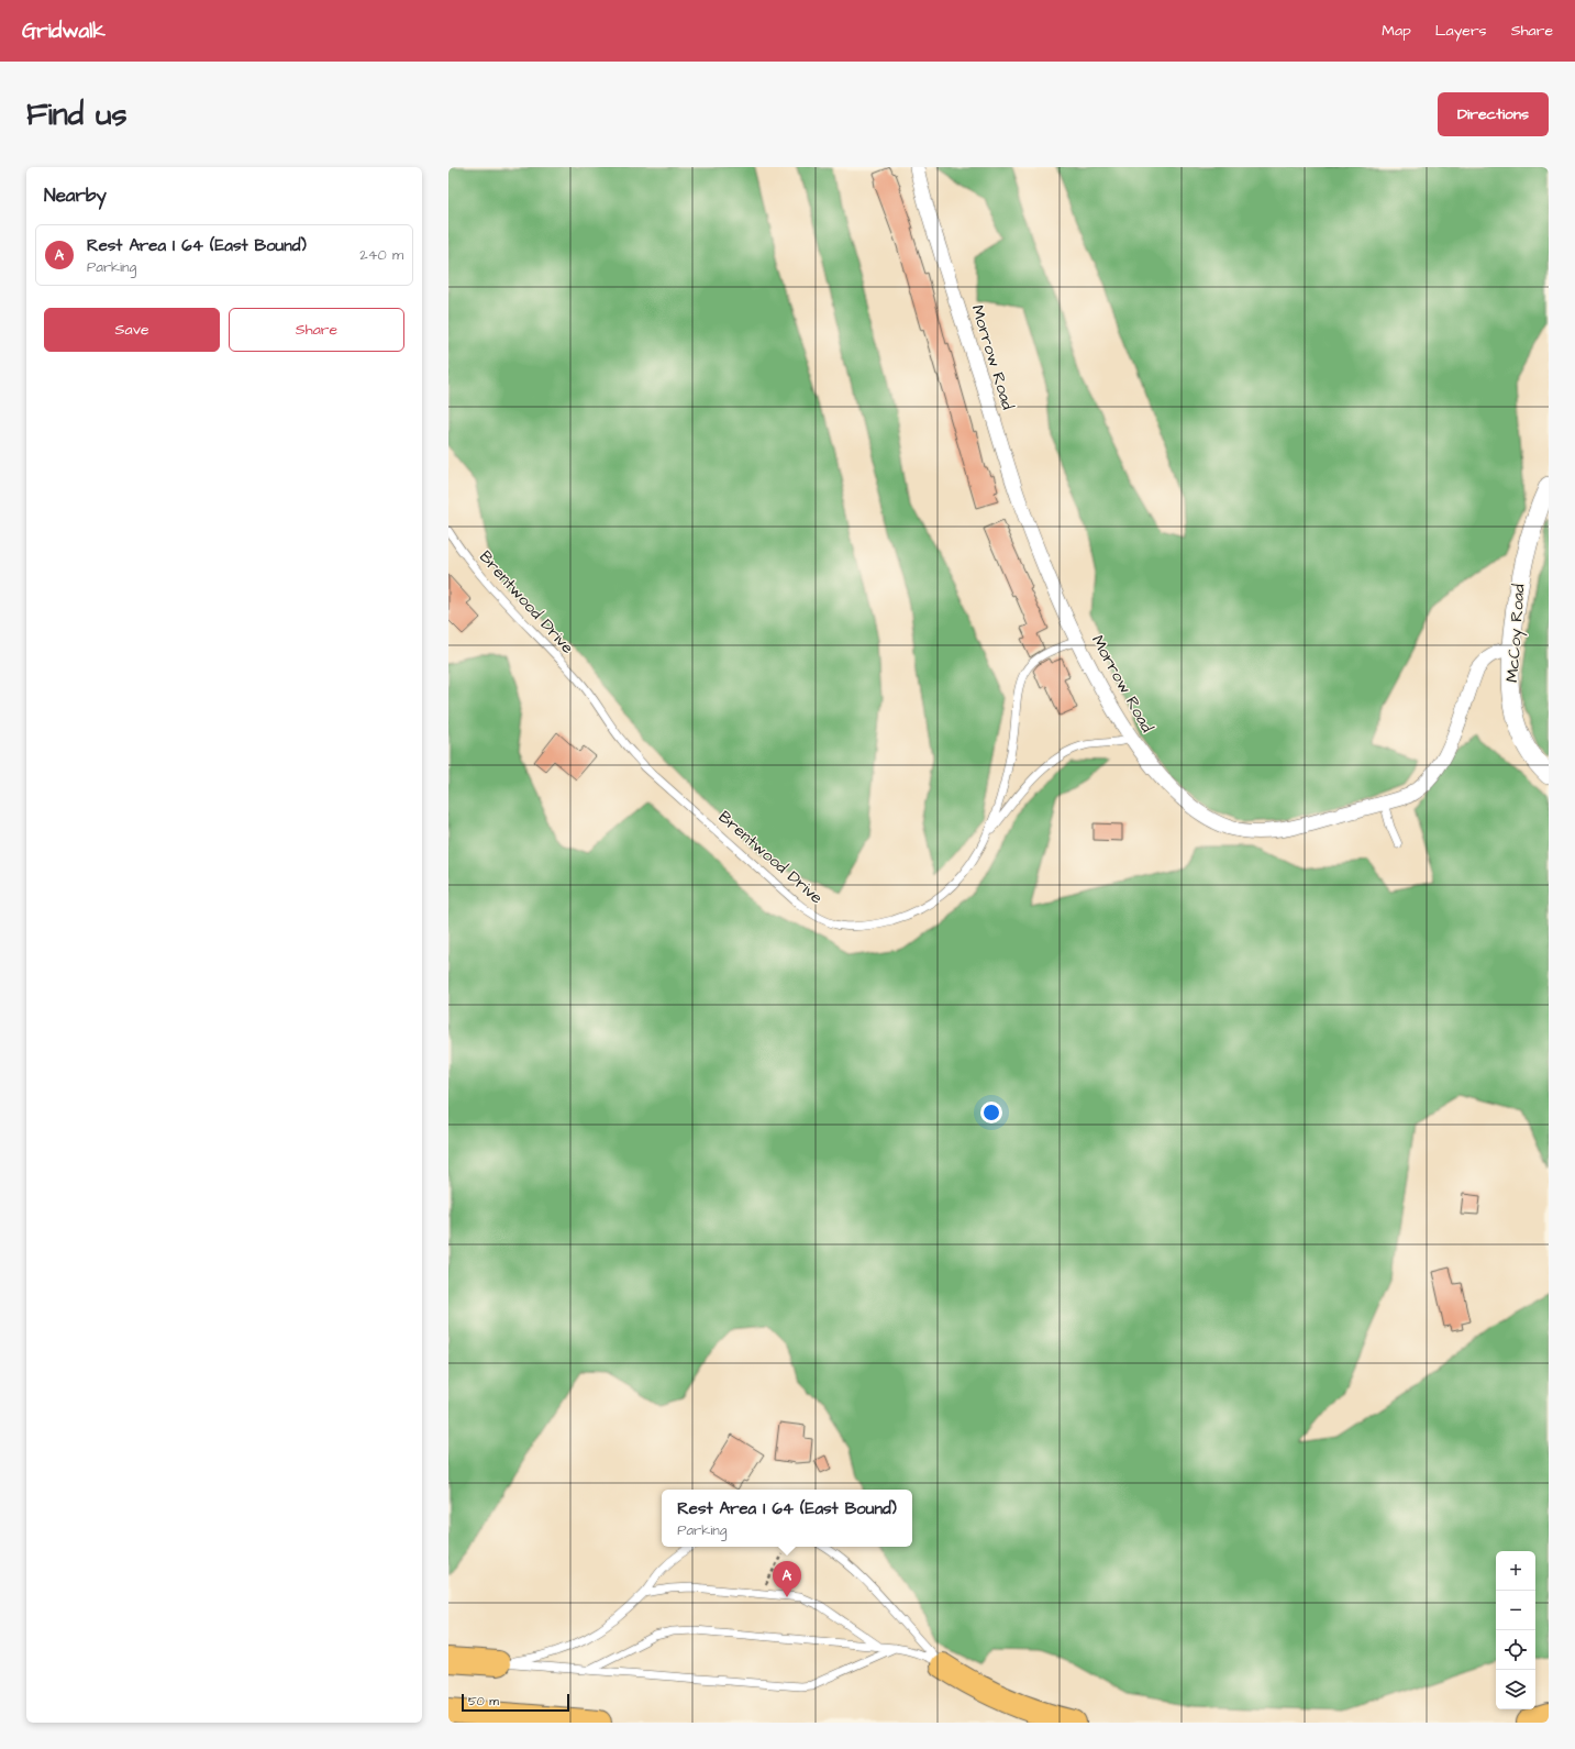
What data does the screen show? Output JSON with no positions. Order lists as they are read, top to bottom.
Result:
{
  "streets": {
    "street": ["Morrow Road", "McCoy Road"],
    "lane": ["Brentwood Drive"]
  },
  "crossings": [
    ["Morrow Road", "Brentwood Drive"],
    ["Morrow Road", "McCoy Road"]
  ],
  "scale_bar": "50 m",
  "page": {
    "header": "Gridwalk",
    "nav": ["Map", "Layers", "Share"],
    "buttons": [
      "Directions",
      ["Save", "Share"]
    ],
    "title": "Find us",
    "heading": "Nearby",
    "list": [
      {
        "mark": "A",
        "name": "Rest Area I 64 (East Bound)",
        "note": "Parking",
        "value": "240 m"
      }
    ],
    "popup": ["Rest Area I 64 (East Bound)", "Parking"],
    "map_buttons": ["+", "−"],
    "pins": "A",
    "scale": "50 m"
  }
}
